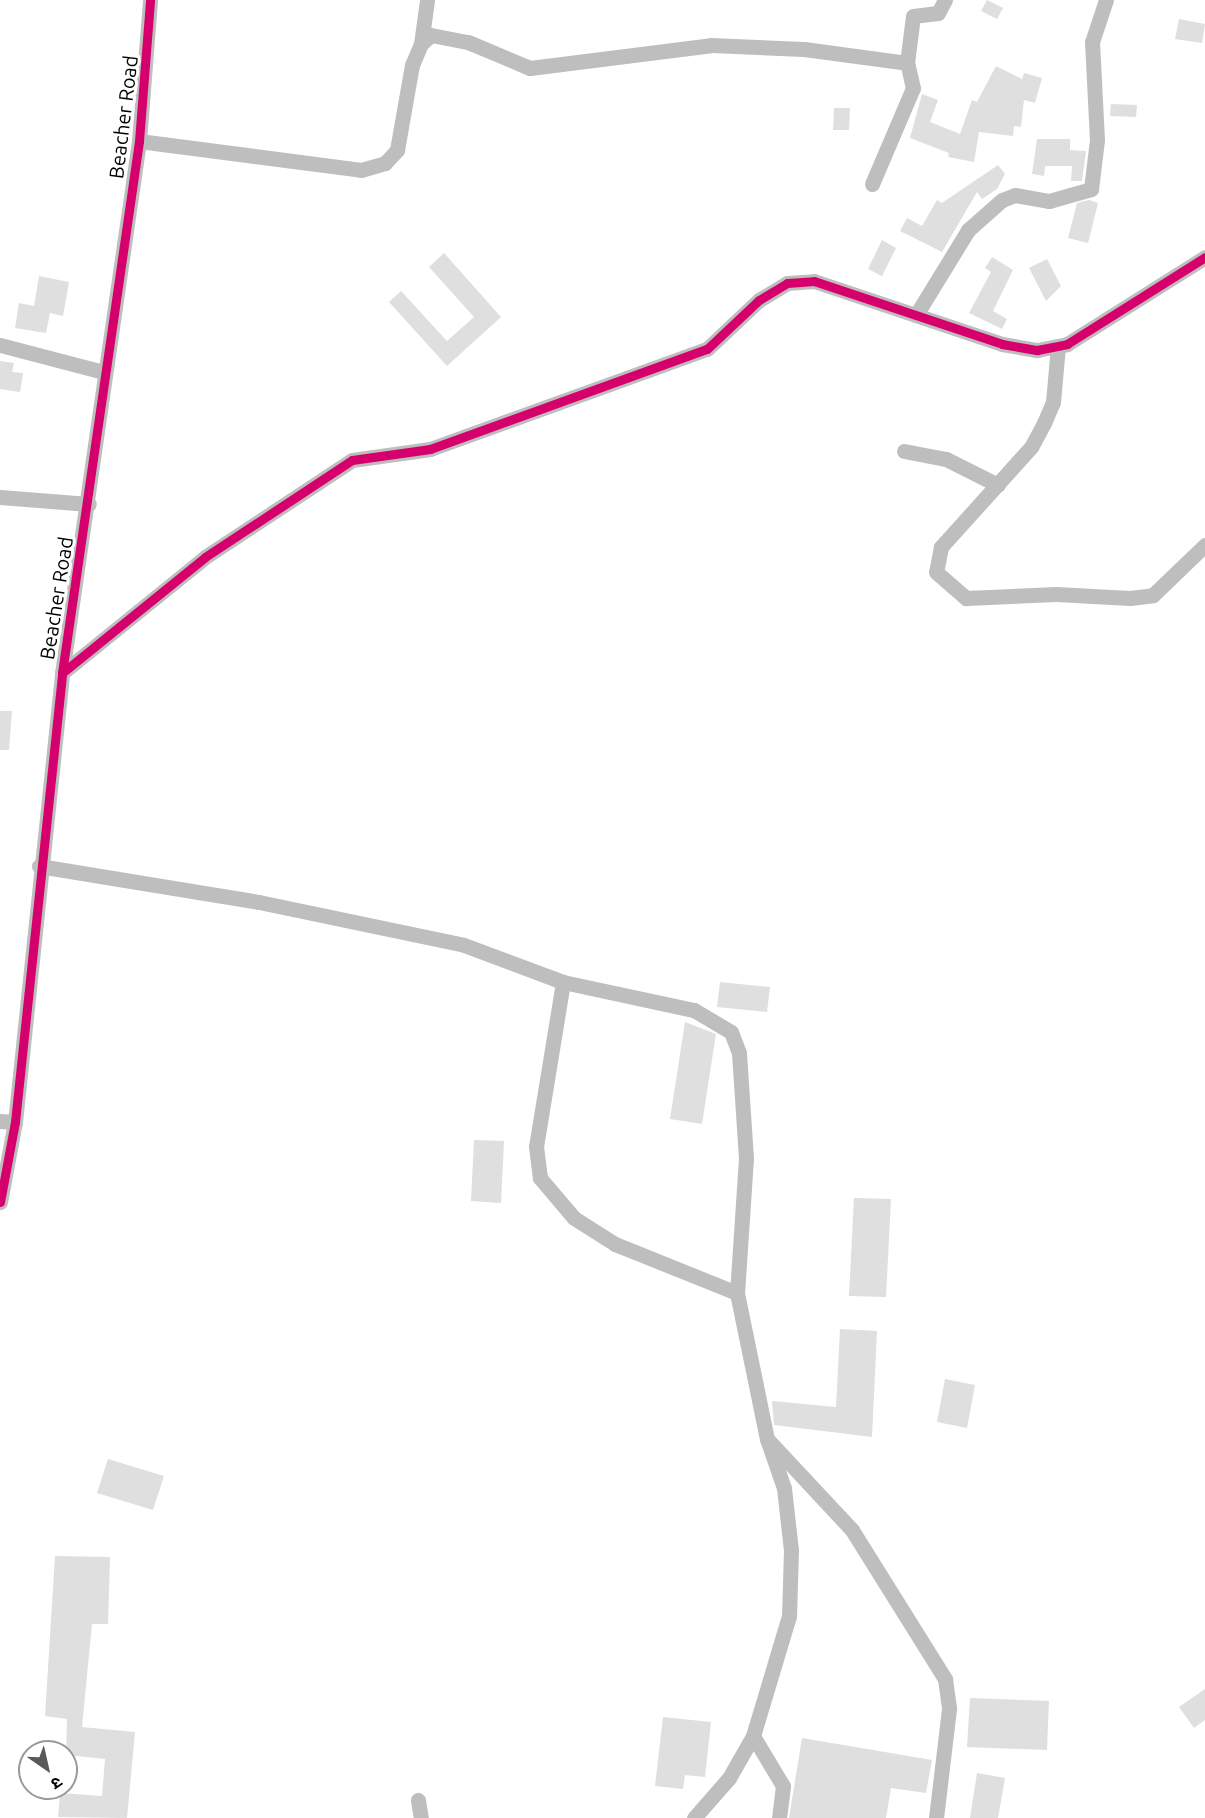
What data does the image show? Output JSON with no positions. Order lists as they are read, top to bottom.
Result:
{
  "streets": {
    "street": ["Beacher Road"]
  },
  "north": "bottom right"
}
